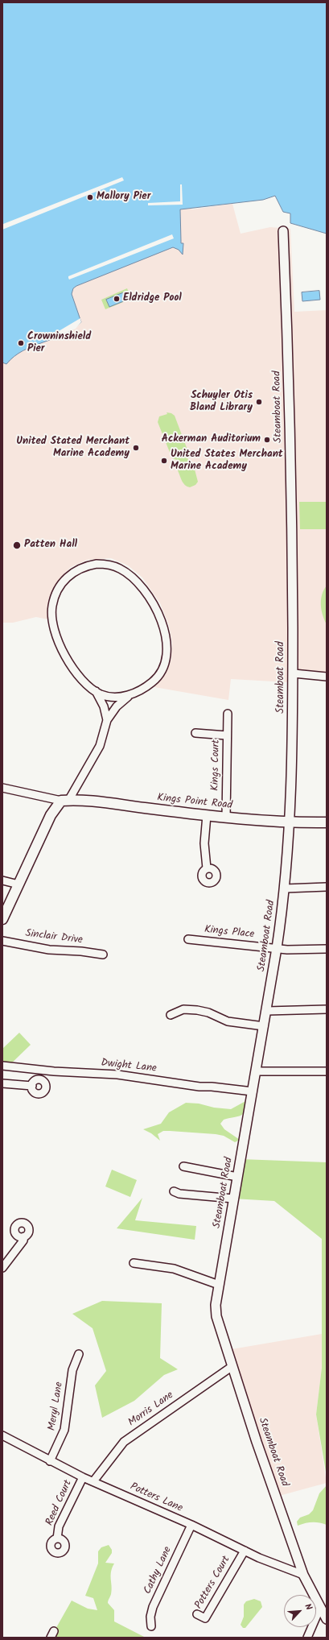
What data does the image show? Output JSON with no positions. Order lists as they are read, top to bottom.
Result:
{
  "streets": {
    "main road": ["Kings Point Road"],
    "street": [
      "Steamboat Road",
      "Kings Court",
      "Kings Place",
      "Sinclair Drive",
      "Dwight Lane",
      "Meryl Lane",
      "Morris Lane",
      "Potters Lane",
      "Reed Court",
      "Cathy Lane",
      "Potters Court"
    ]
  },
  "crossings": [
    ["Steamboat Road", "Kings Point Road"],
    ["Steamboat Road", "Kings Place"],
    ["Steamboat Road", "Dwight Lane"],
    ["Steamboat Road", "Morris Lane"],
    ["Steamboat Road", "Potters Lane"],
    ["Kings Court", "Kings Point Road"],
    ["Meryl Lane", "Potters Lane"],
    ["Morris Lane", "Potters Lane"],
    ["Potters Lane", "Reed Court"],
    ["Potters Lane", "Cathy Lane"],
    ["Potters Lane", "Potters Court"]
  ],
  "places": [
    "Mallory Pier",
    "Eldridge Pool",
    "Crowninshield Pier",
    "Schuyler Otis Bland Library",
    "Ackerman Auditorium",
    "United Stated Merchant Marine Academy",
    "United States Merchant Marine Academy",
    "Patten Hall"
  ],
  "north": "top right"
}
